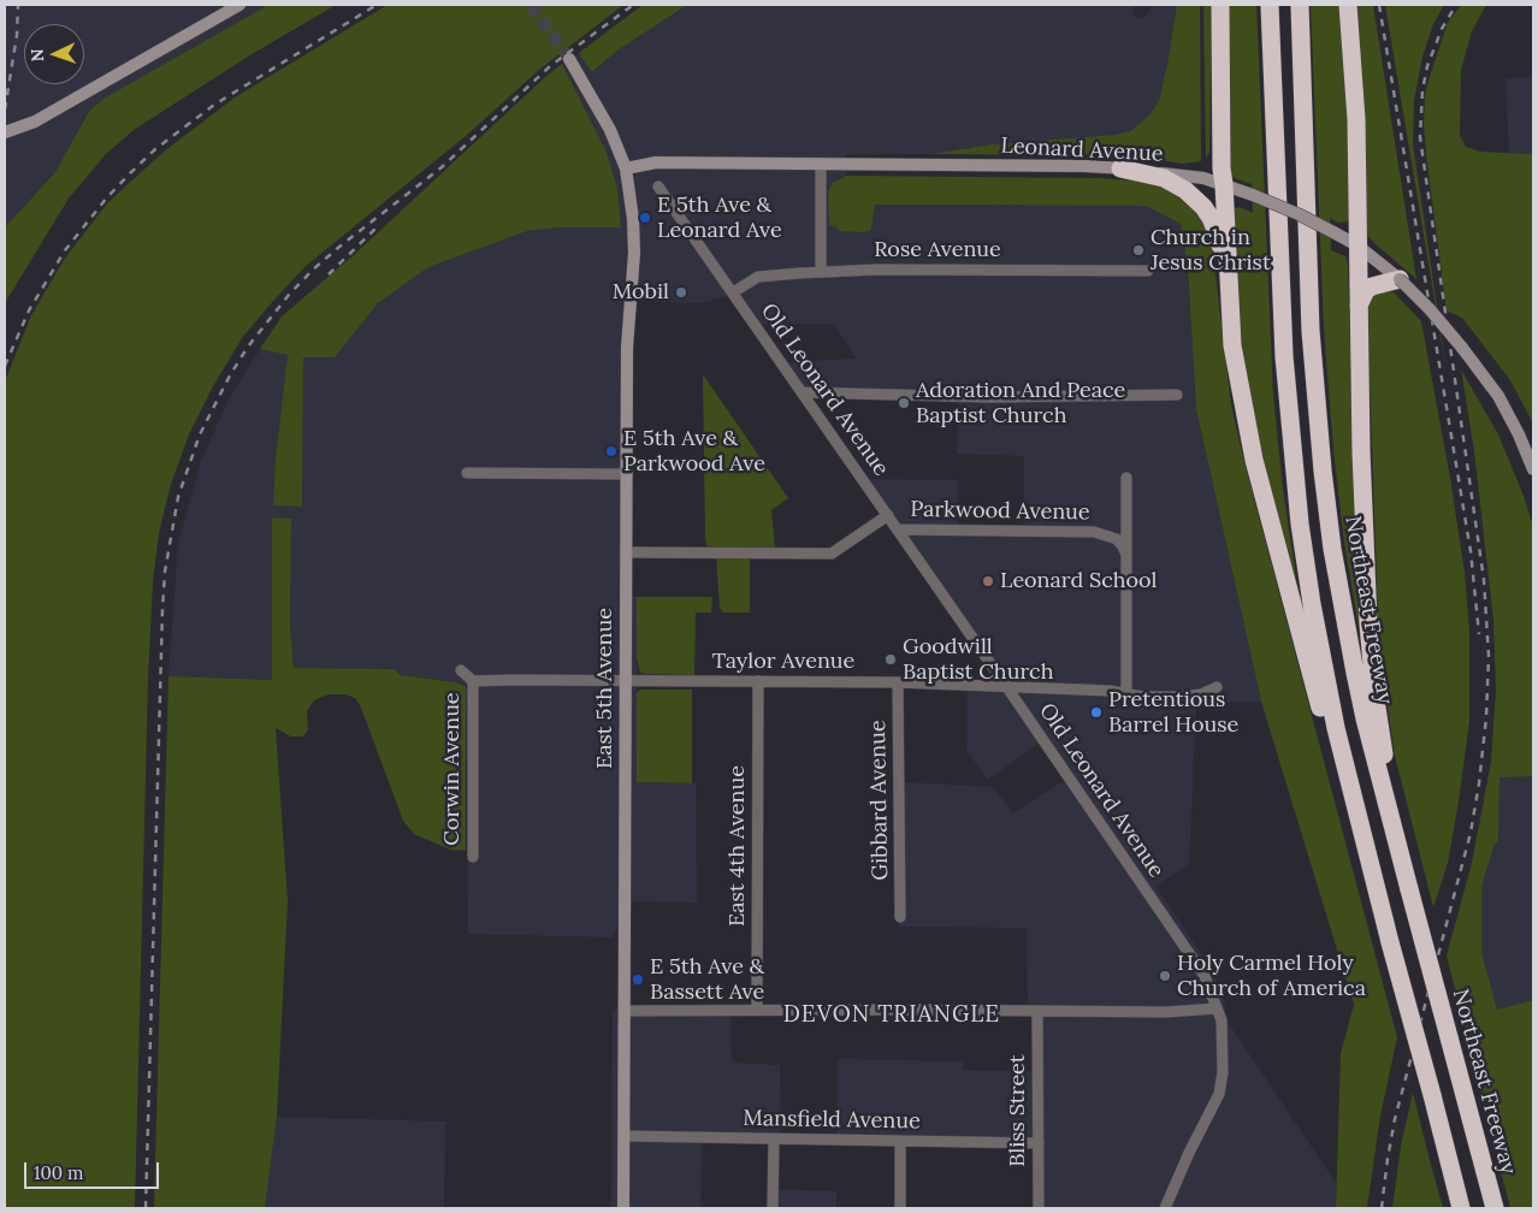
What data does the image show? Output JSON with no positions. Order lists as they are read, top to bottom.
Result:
{
  "streets": {
    "highway": ["Northeast Freeway"],
    "main road": ["Leonard Avenue", "East 5th Avenue"],
    "street": [
      "Rose Avenue",
      "Old Leonard Avenue",
      "Parkwood Avenue",
      "Taylor Avenue",
      "Corwin Avenue",
      "Gibbard Avenue",
      "East 4th Avenue",
      "Bliss Street",
      "Mansfield Avenue"
    ]
  },
  "crossings": [
    ["Leonard Avenue", "East 5th Avenue"],
    ["Rose Avenue", "Old Leonard Avenue"],
    ["Old Leonard Avenue", "Parkwood Avenue"],
    ["Old Leonard Avenue", "Taylor Avenue"],
    ["Parkwood Avenue", "East 5th Avenue"],
    ["Taylor Avenue", "East 5th Avenue"],
    ["Taylor Avenue", "Corwin Avenue"],
    ["Taylor Avenue", "Gibbard Avenue"],
    ["Taylor Avenue", "East 4th Avenue"],
    ["East 5th Avenue", "Mansfield Avenue"],
    ["Bliss Street", "Mansfield Avenue"]
  ],
  "districts": ["DEVON TRIANGLE"],
  "places": [
    "E 5th Ave & Leonard Ave",
    "Church in Jesus Christ",
    "Mobil",
    "Adoration And Peace Baptist Church",
    "E 5th Ave & Parkwood Ave",
    "Leonard School",
    "Goodwill Baptist Church",
    "Pretentious Barrel House",
    "Holy Carmel Holy Church of America",
    "E 5th Ave & Bassett Ave"
  ],
  "scale_bar": "100 m",
  "north": "left"
}
